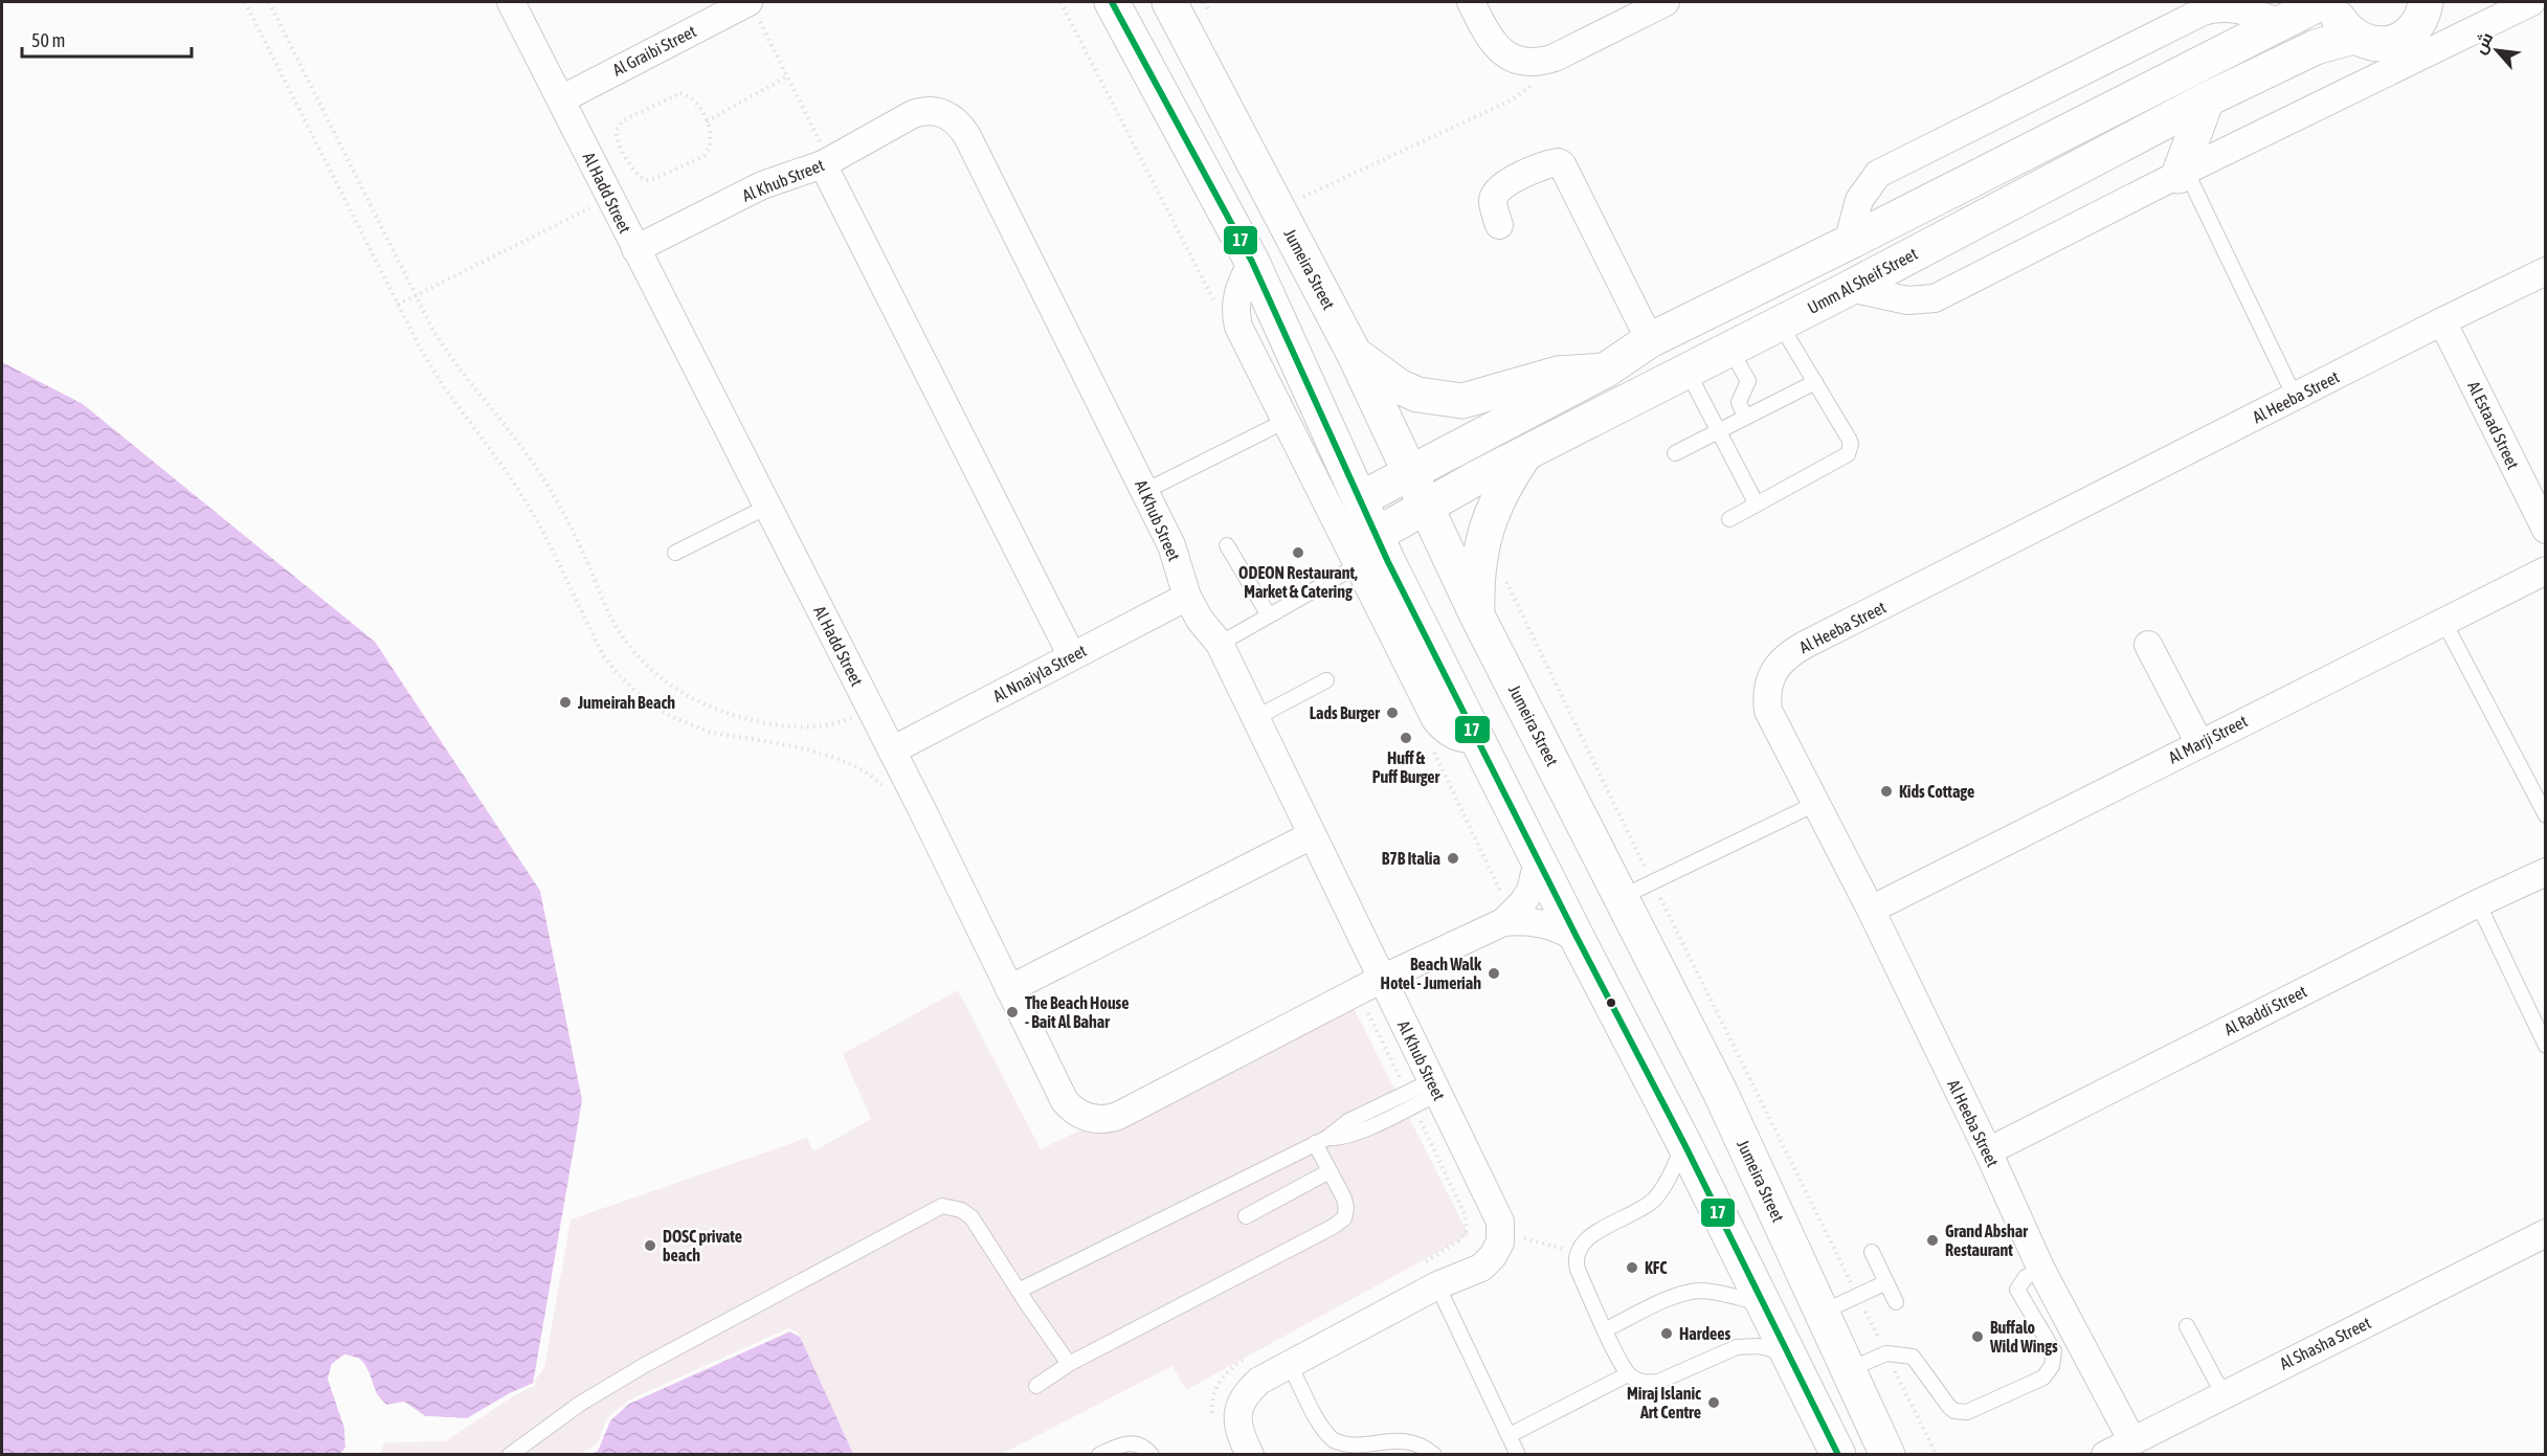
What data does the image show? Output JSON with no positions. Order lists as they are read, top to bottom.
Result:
{
  "streets": {
    "main road": ["Jumeira Street", "Umm Al Sheif Street"],
    "street": [
      "Al Graibi Street",
      "Al Khub Street",
      "Al Hadd Street",
      "Al Heeba Street",
      "Al Estaad Street",
      "Al Nnaiyla Street",
      "Al Marji Street",
      "Al Raddi Street",
      "Al Shasha Street"
    ]
  },
  "crossings": [
    ["Al Graibi Street", "Al Hadd Street"],
    ["Al Khub Street", "Al Hadd Street"],
    ["Al Khub Street", "Al Nnaiyla Street"],
    ["Al Hadd Street", "Al Nnaiyla Street"],
    ["Jumeira Street", "Umm Al Sheif Street"],
    ["Al Heeba Street", "Al Estaad Street"],
    ["Al Heeba Street", "Al Marji Street"],
    ["Al Heeba Street", "Al Raddi Street"],
    ["Al Heeba Street", "Al Shasha Street"]
  ],
  "places": [
    "ODEON Restaurant, Market & Catering",
    "Jumeirah Beach",
    "Lads Burger",
    "Huff & Puff Burger",
    "Kids Cottage",
    "B7B Italia",
    "Beach Walk Hotel - Jumeriah",
    "The Beach House - Bait Al Bahar",
    "Grand Abshar Restaurant",
    "DOSC private beach",
    "KFC",
    "Hardees",
    "Buffalo Wild Wings",
    "Miraj Islanic Art Centre"
  ],
  "lines": ["transit line 17"],
  "scale_bar": "50 m",
  "north": "top left"
}
